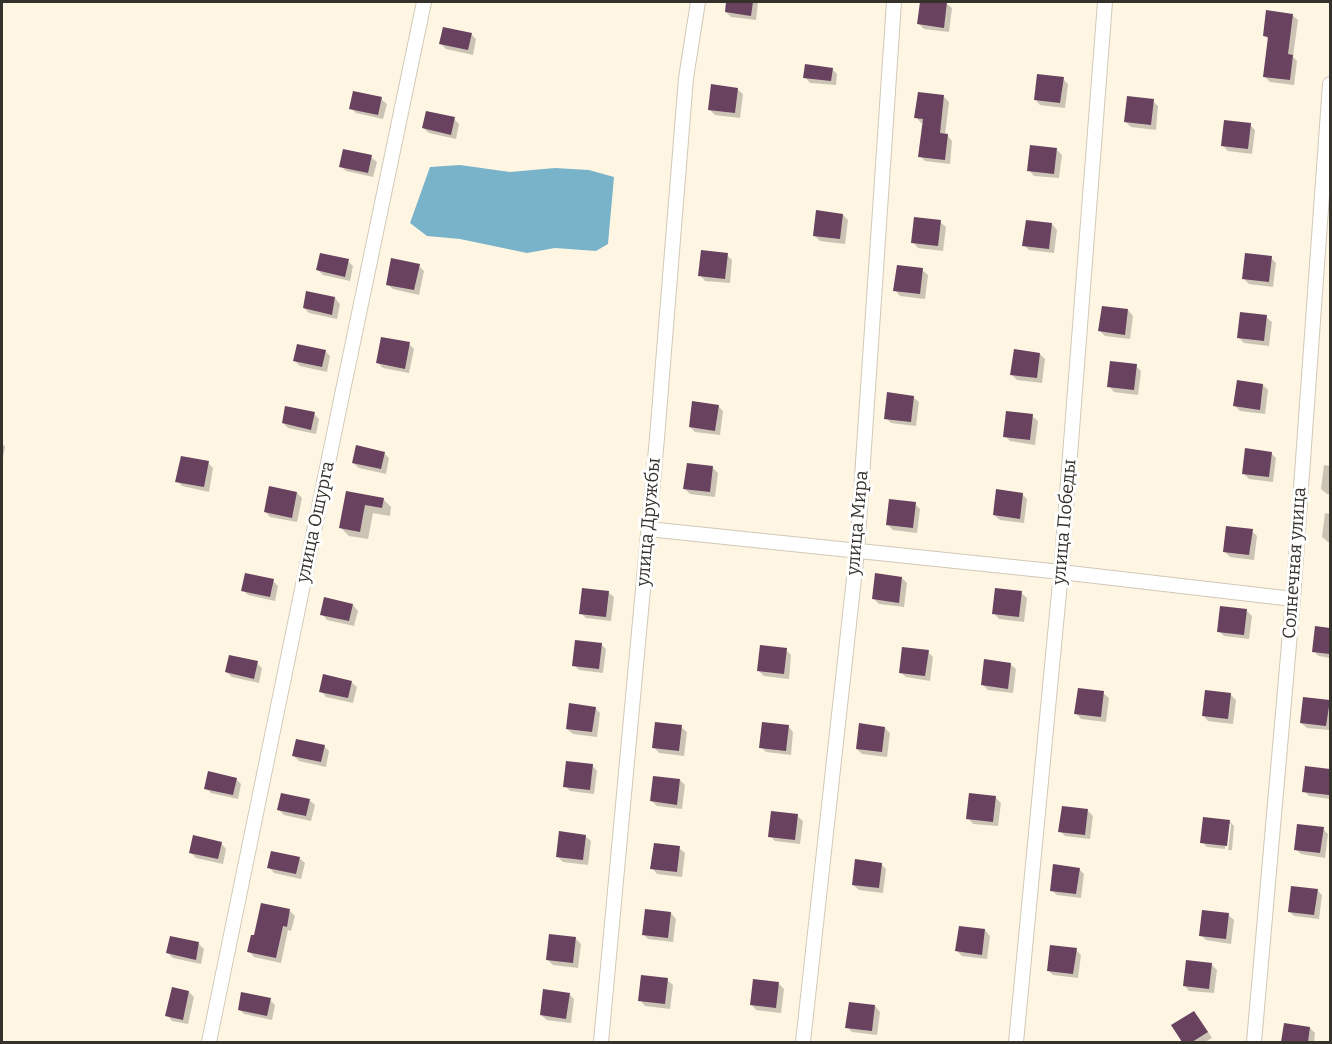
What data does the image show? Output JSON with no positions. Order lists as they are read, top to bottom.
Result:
{
  "streets": {
    "street": [
      "улица Ошурга",
      "улица Дружбы",
      "улица Победы",
      "улица Мира",
      "Солнечная улица"
    ]
  }
}
